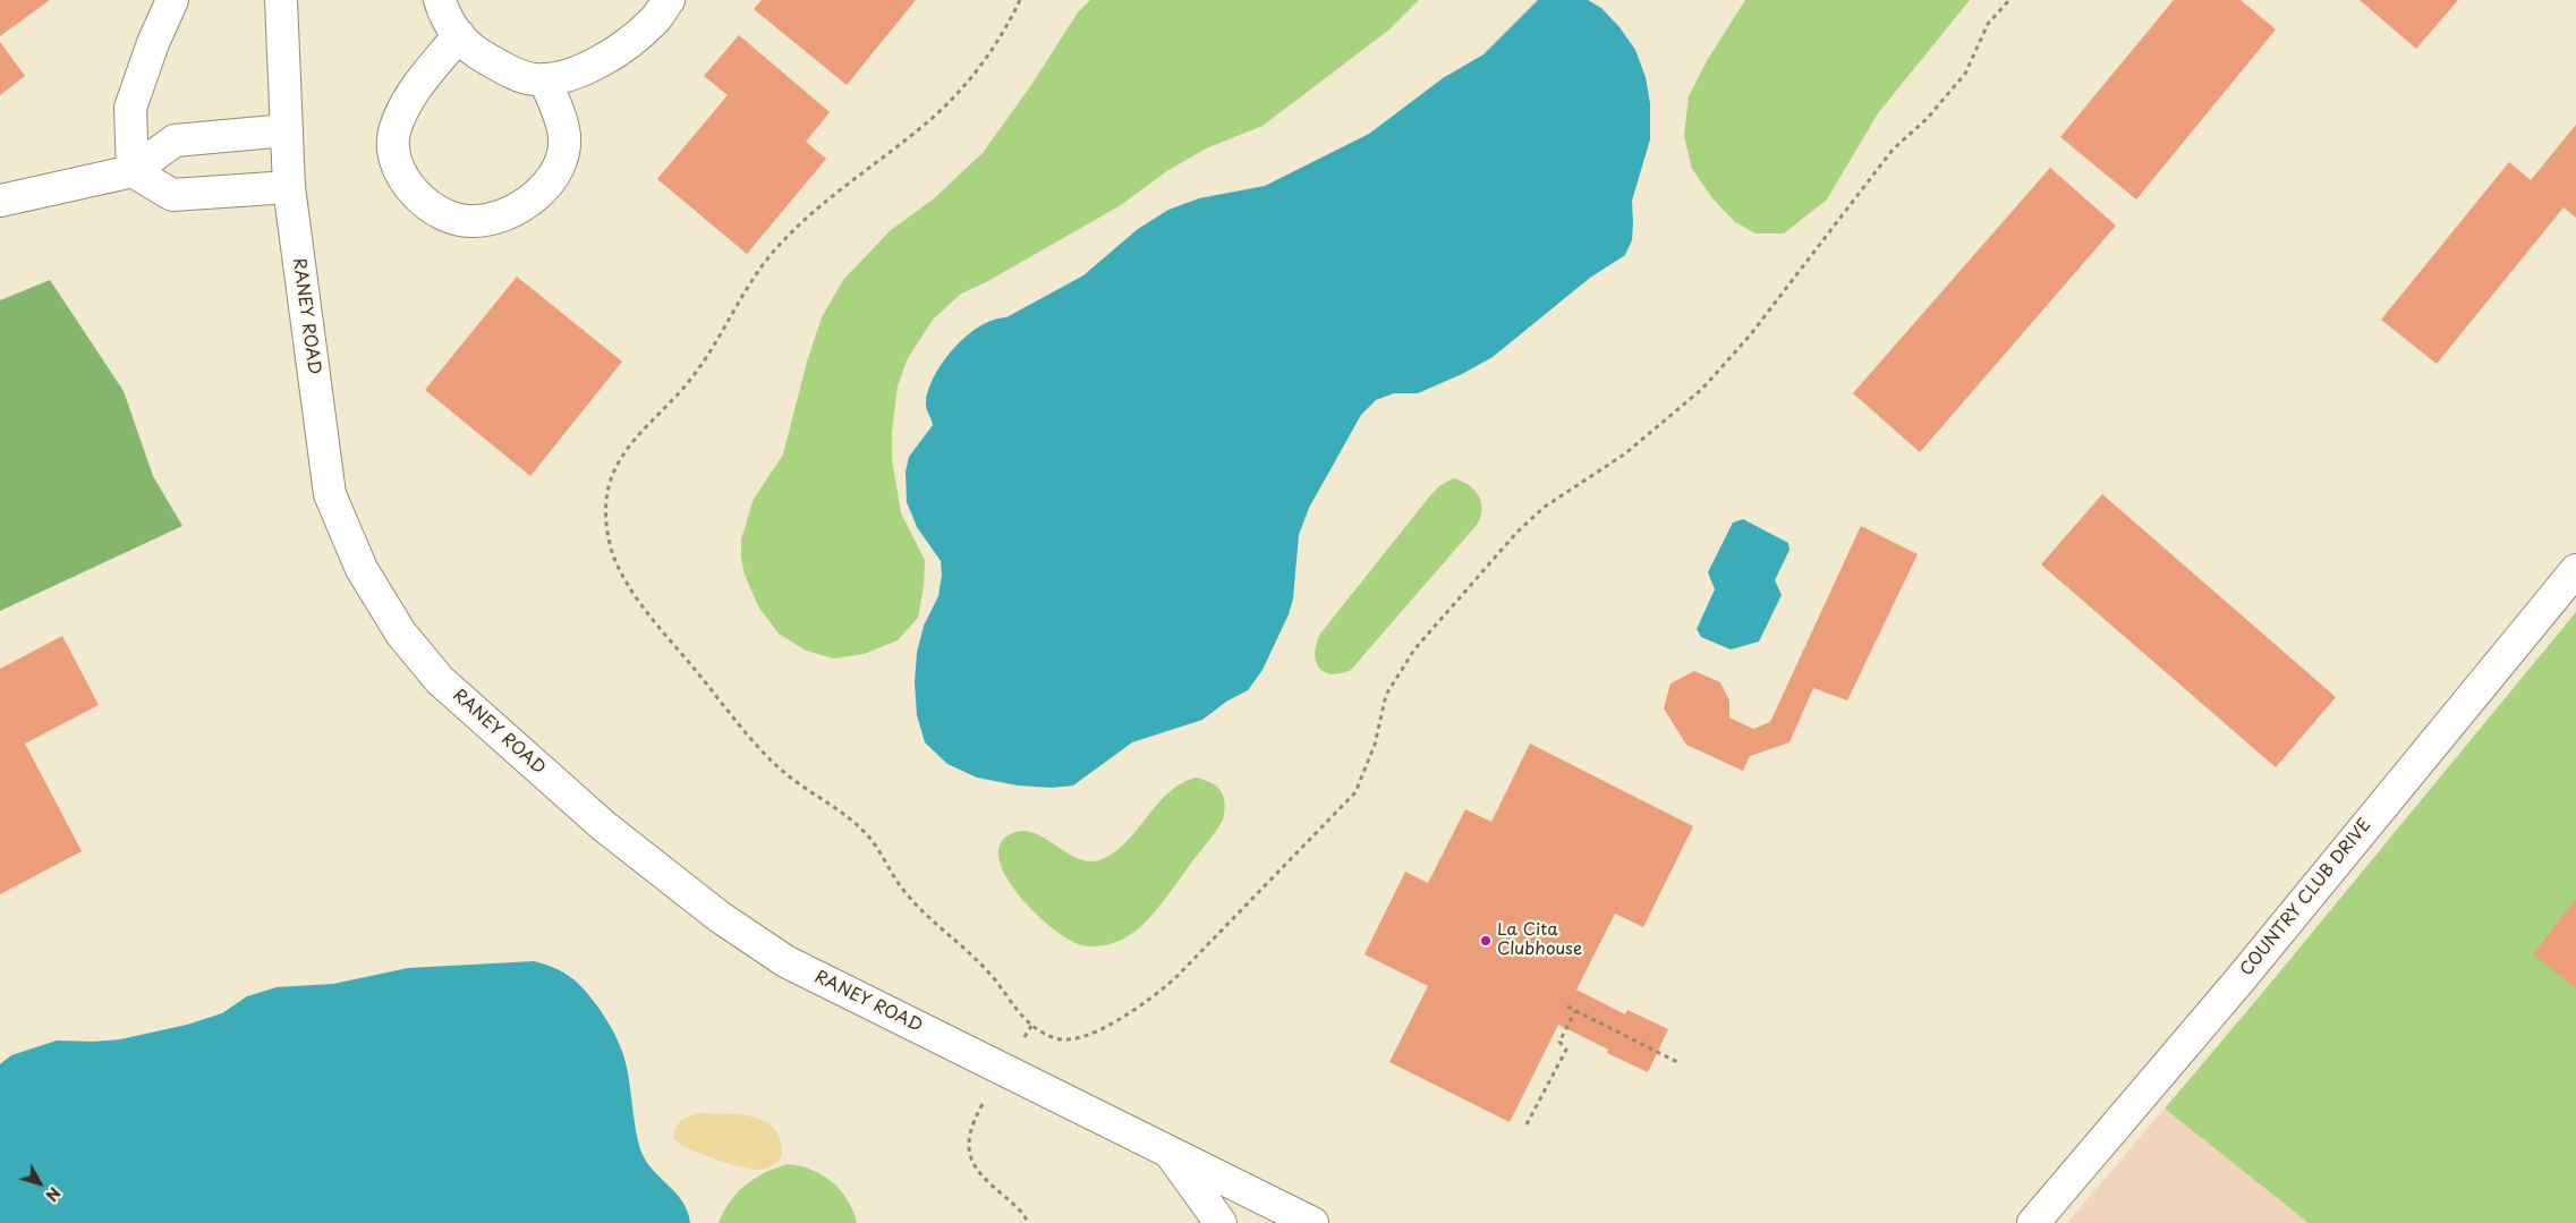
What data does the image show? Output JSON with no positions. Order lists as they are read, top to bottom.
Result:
{
  "streets": {
    "street": ["RANEY ROAD", "COUNTRY CLUB DRIVE"]
  },
  "places": ["La Cita Clubhouse"],
  "north": "bottom right"
}
